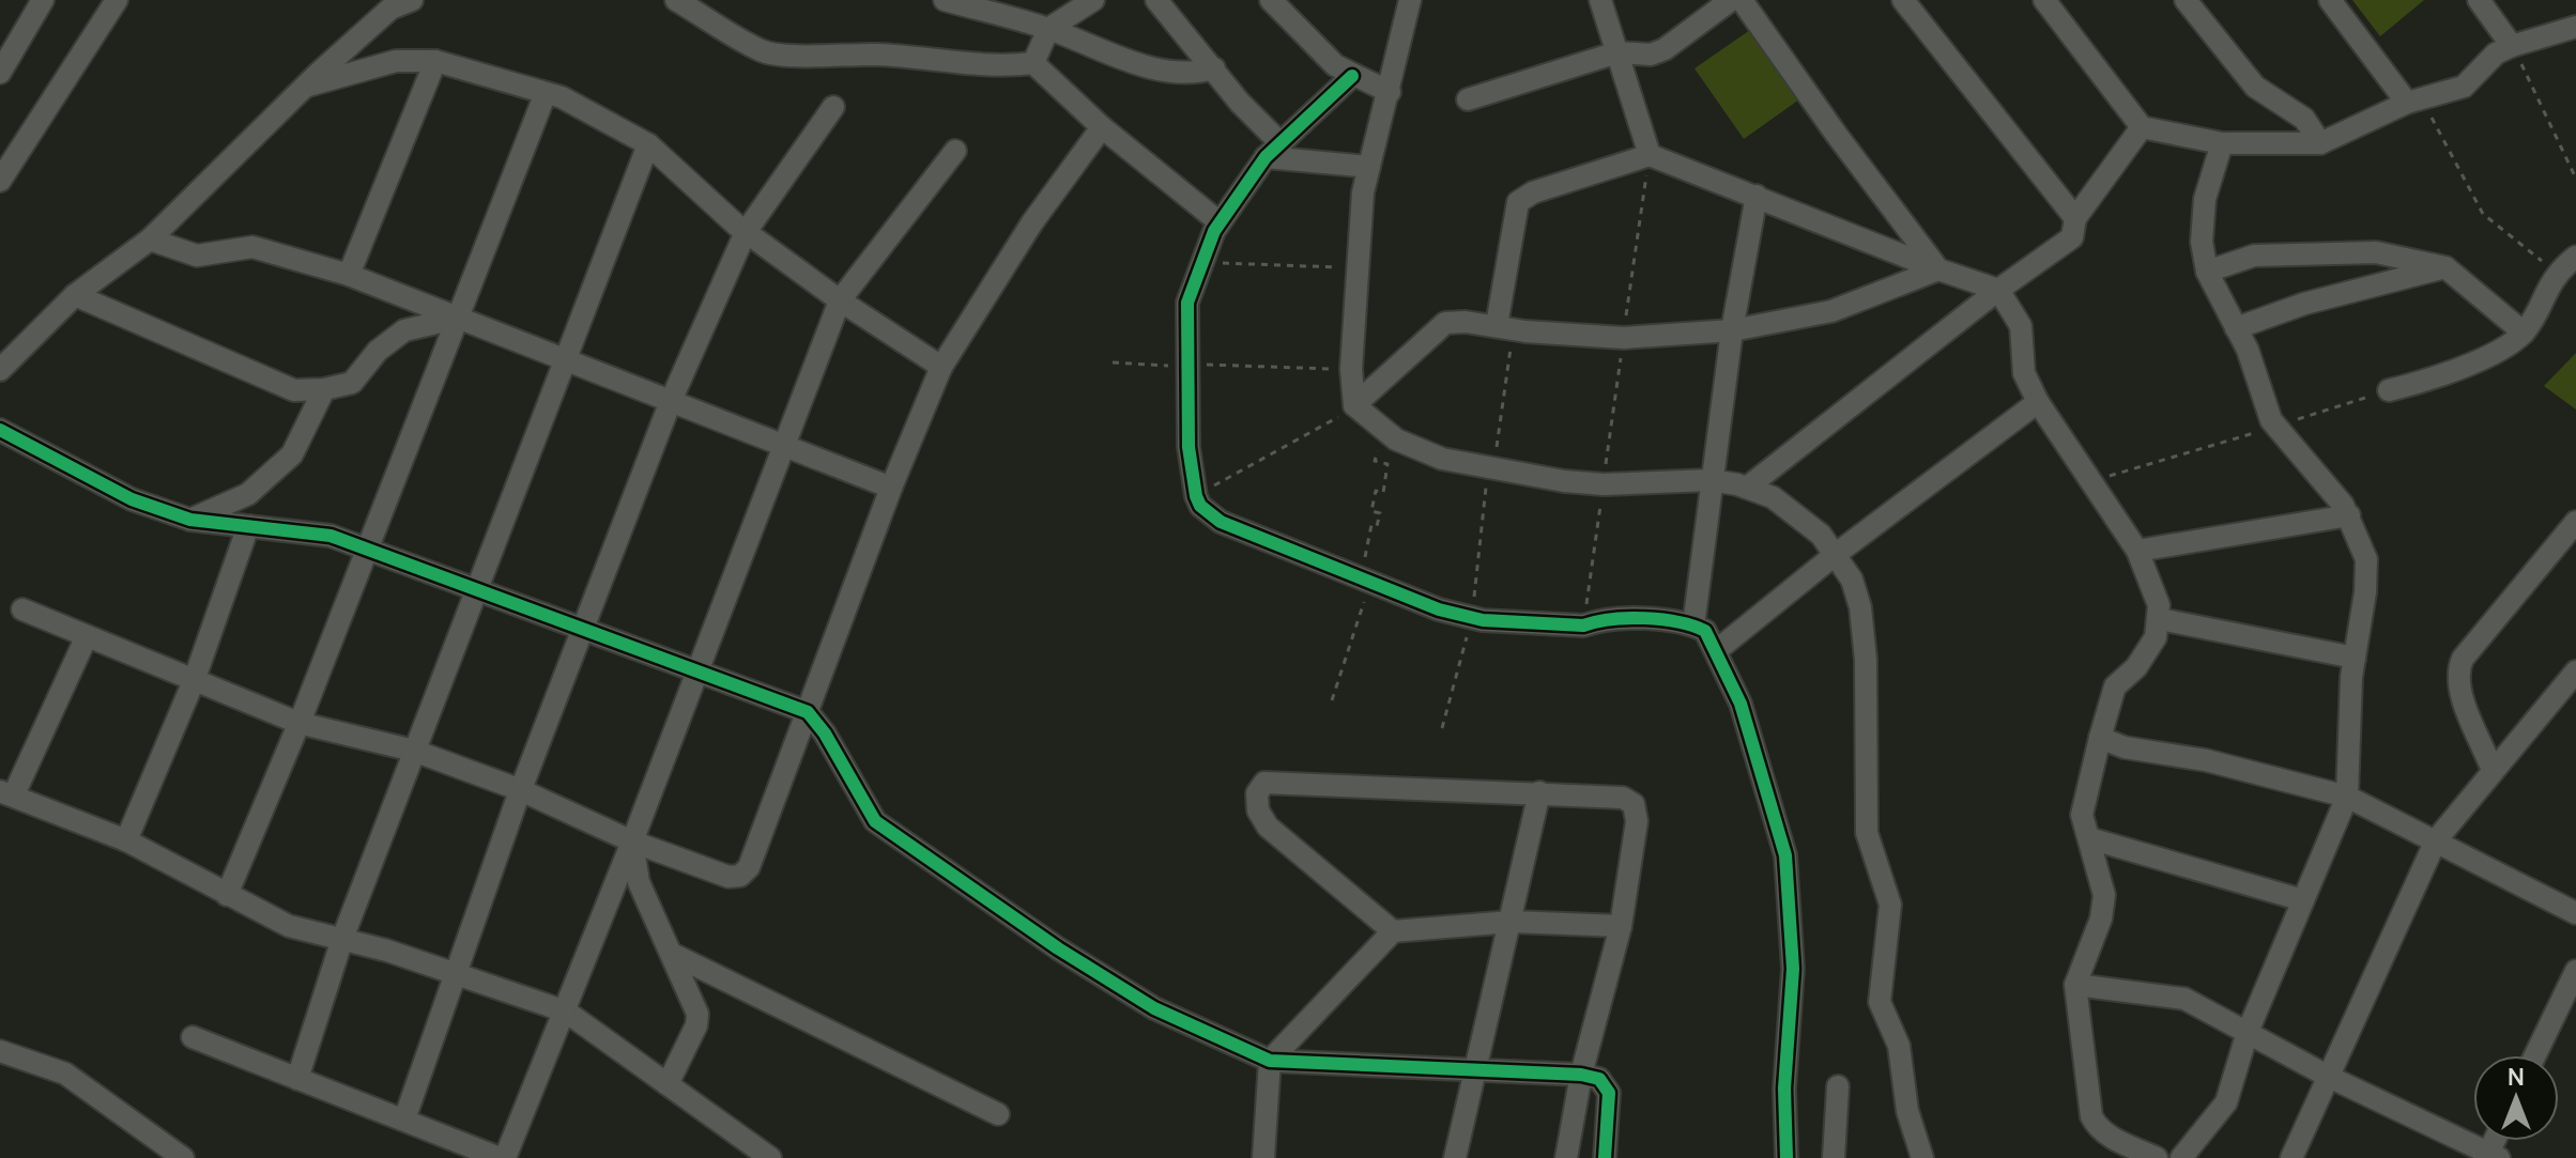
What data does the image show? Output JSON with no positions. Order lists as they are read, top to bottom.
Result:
{
  "north": "top"
}
